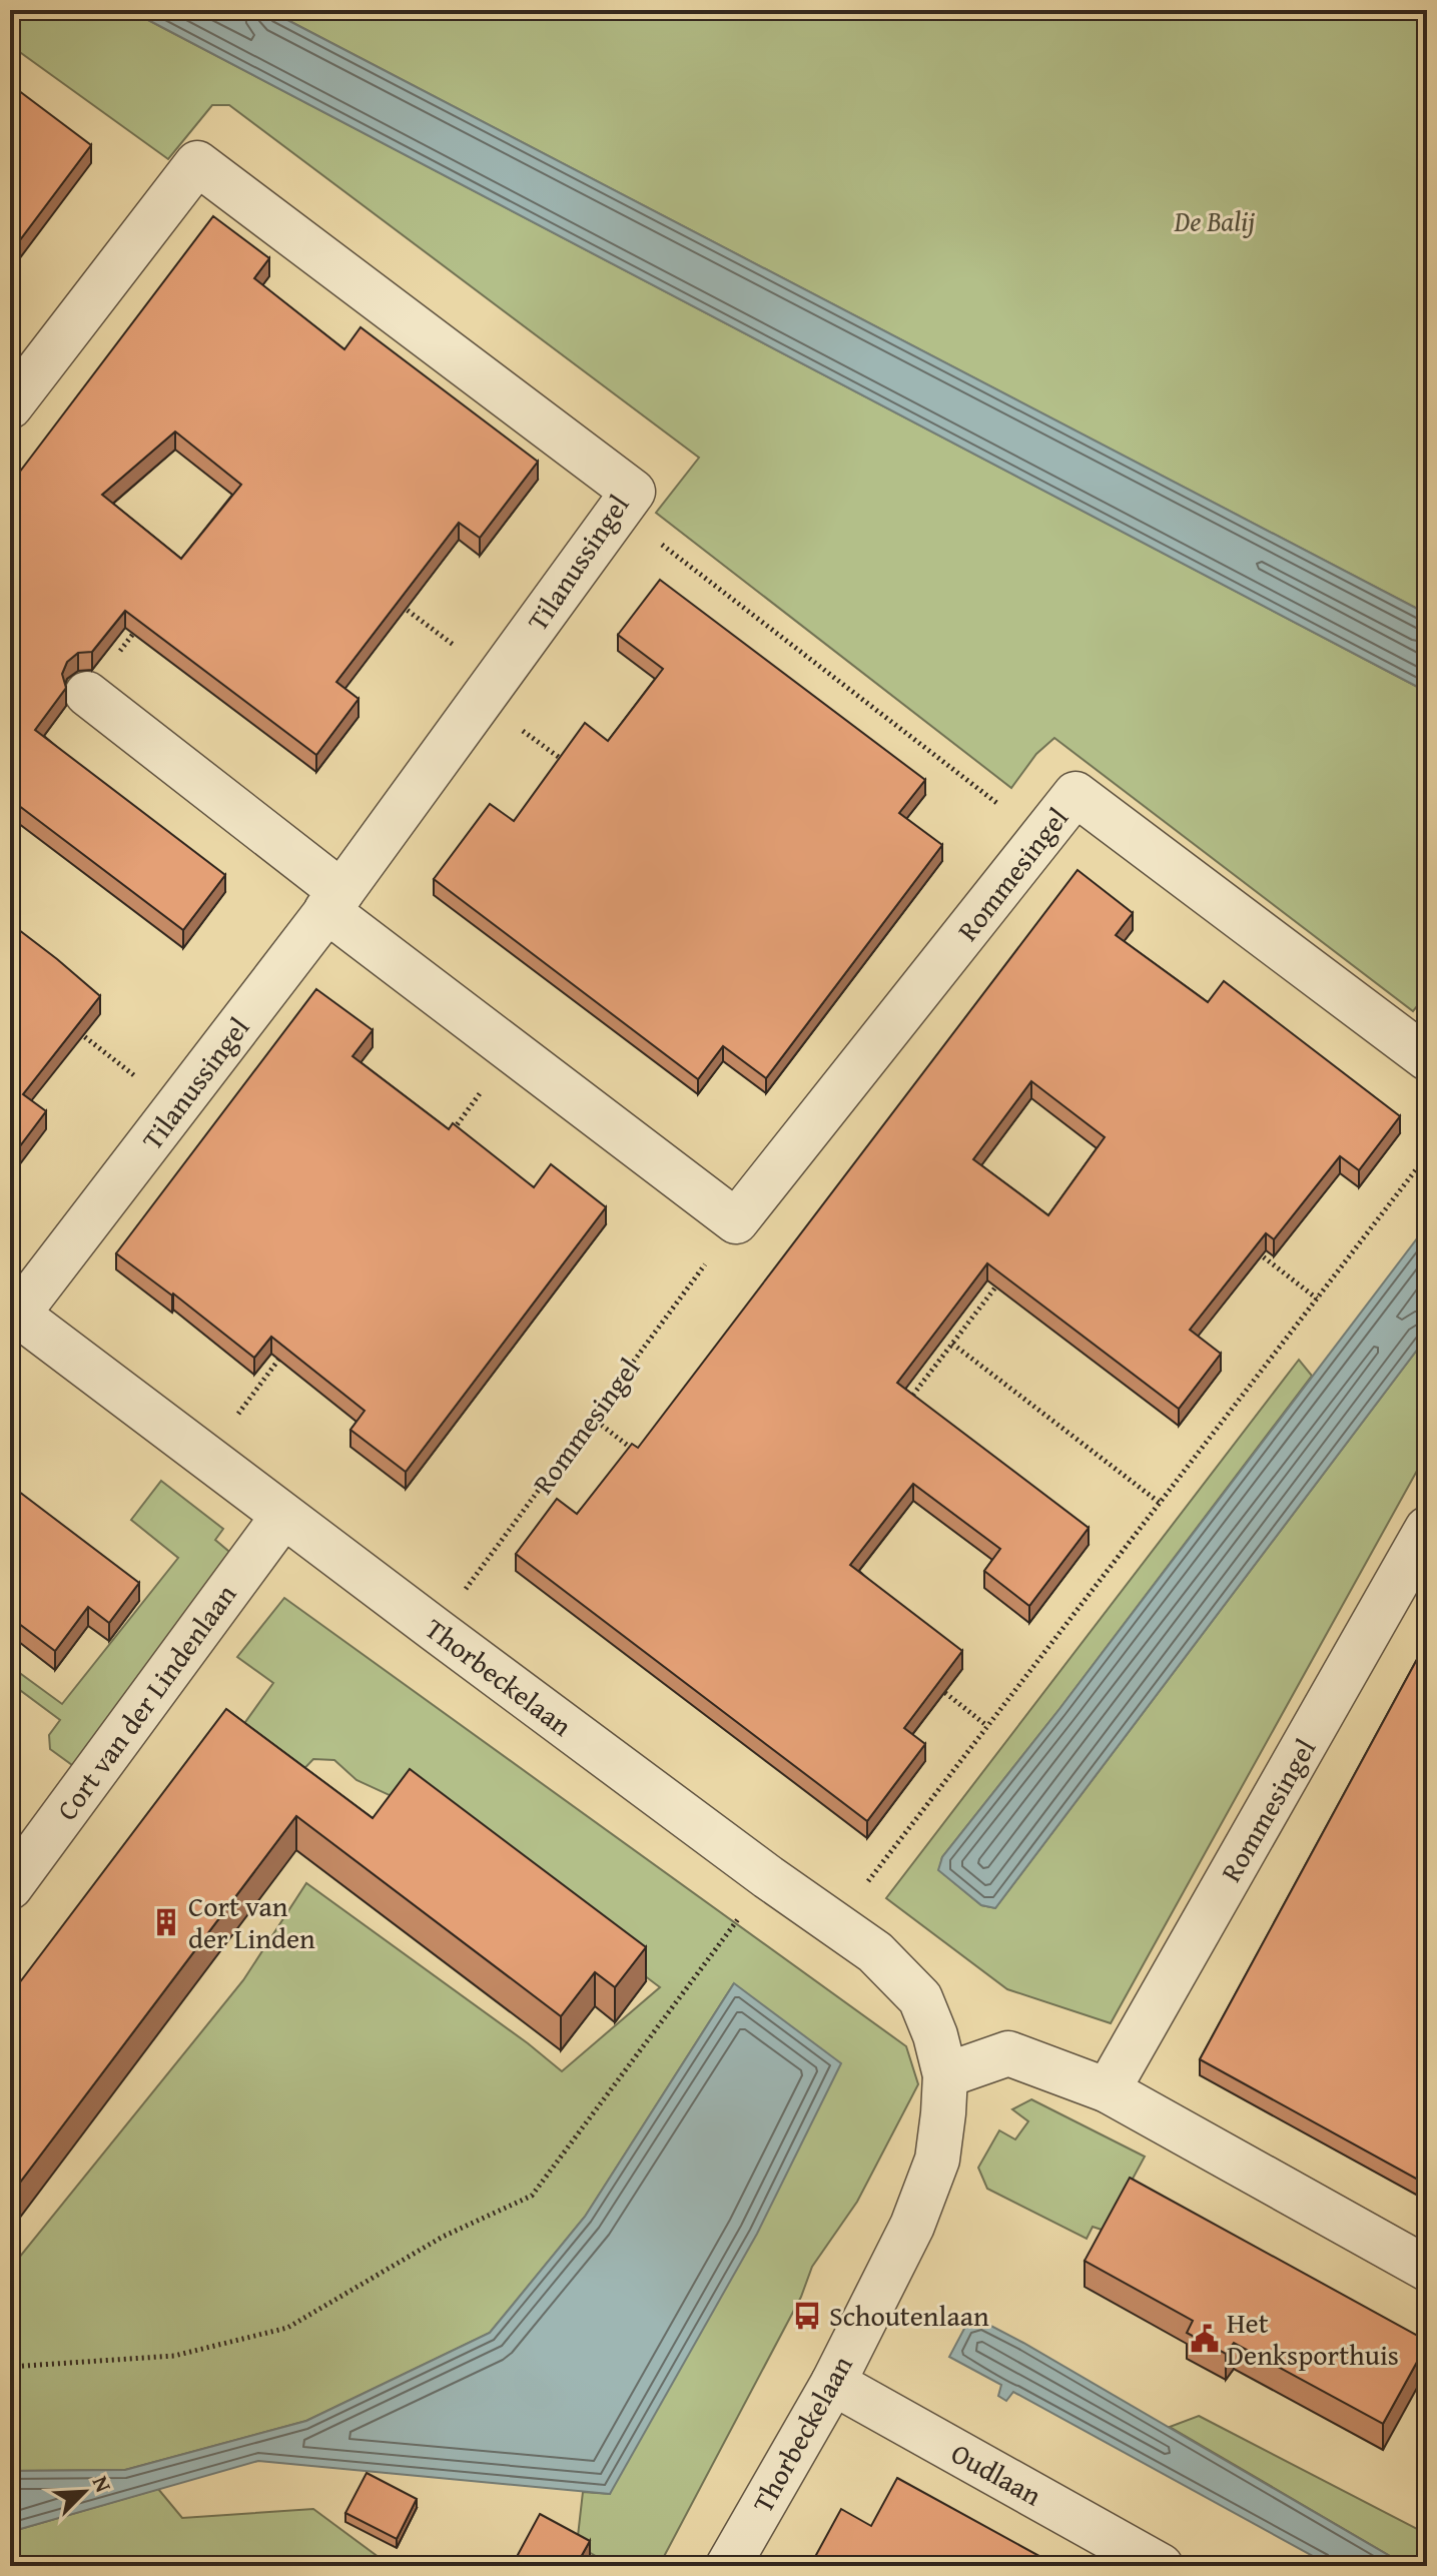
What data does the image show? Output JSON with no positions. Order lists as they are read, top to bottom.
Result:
{
  "streets": {
    "street": [
      "Tilanussingel",
      "Rommesingel",
      "Thorbeckelaan",
      "Cort van der Lindenlaan",
      "Oudlaan"
    ]
  },
  "crossings": [
    ["Tilanussingel", "Thorbeckelaan"],
    ["Rommesingel", "Thorbeckelaan"],
    ["Thorbeckelaan", "Cort van der Lindenlaan"],
    ["Thorbeckelaan", "Oudlaan"]
  ],
  "parks": ["De Balij"],
  "places": {
    "building": ["Cort van der Linden"],
    "bus stop": ["Schoutenlaan"],
    "public building": ["Het Denksporthuis"]
  },
  "north": "top right"
}
